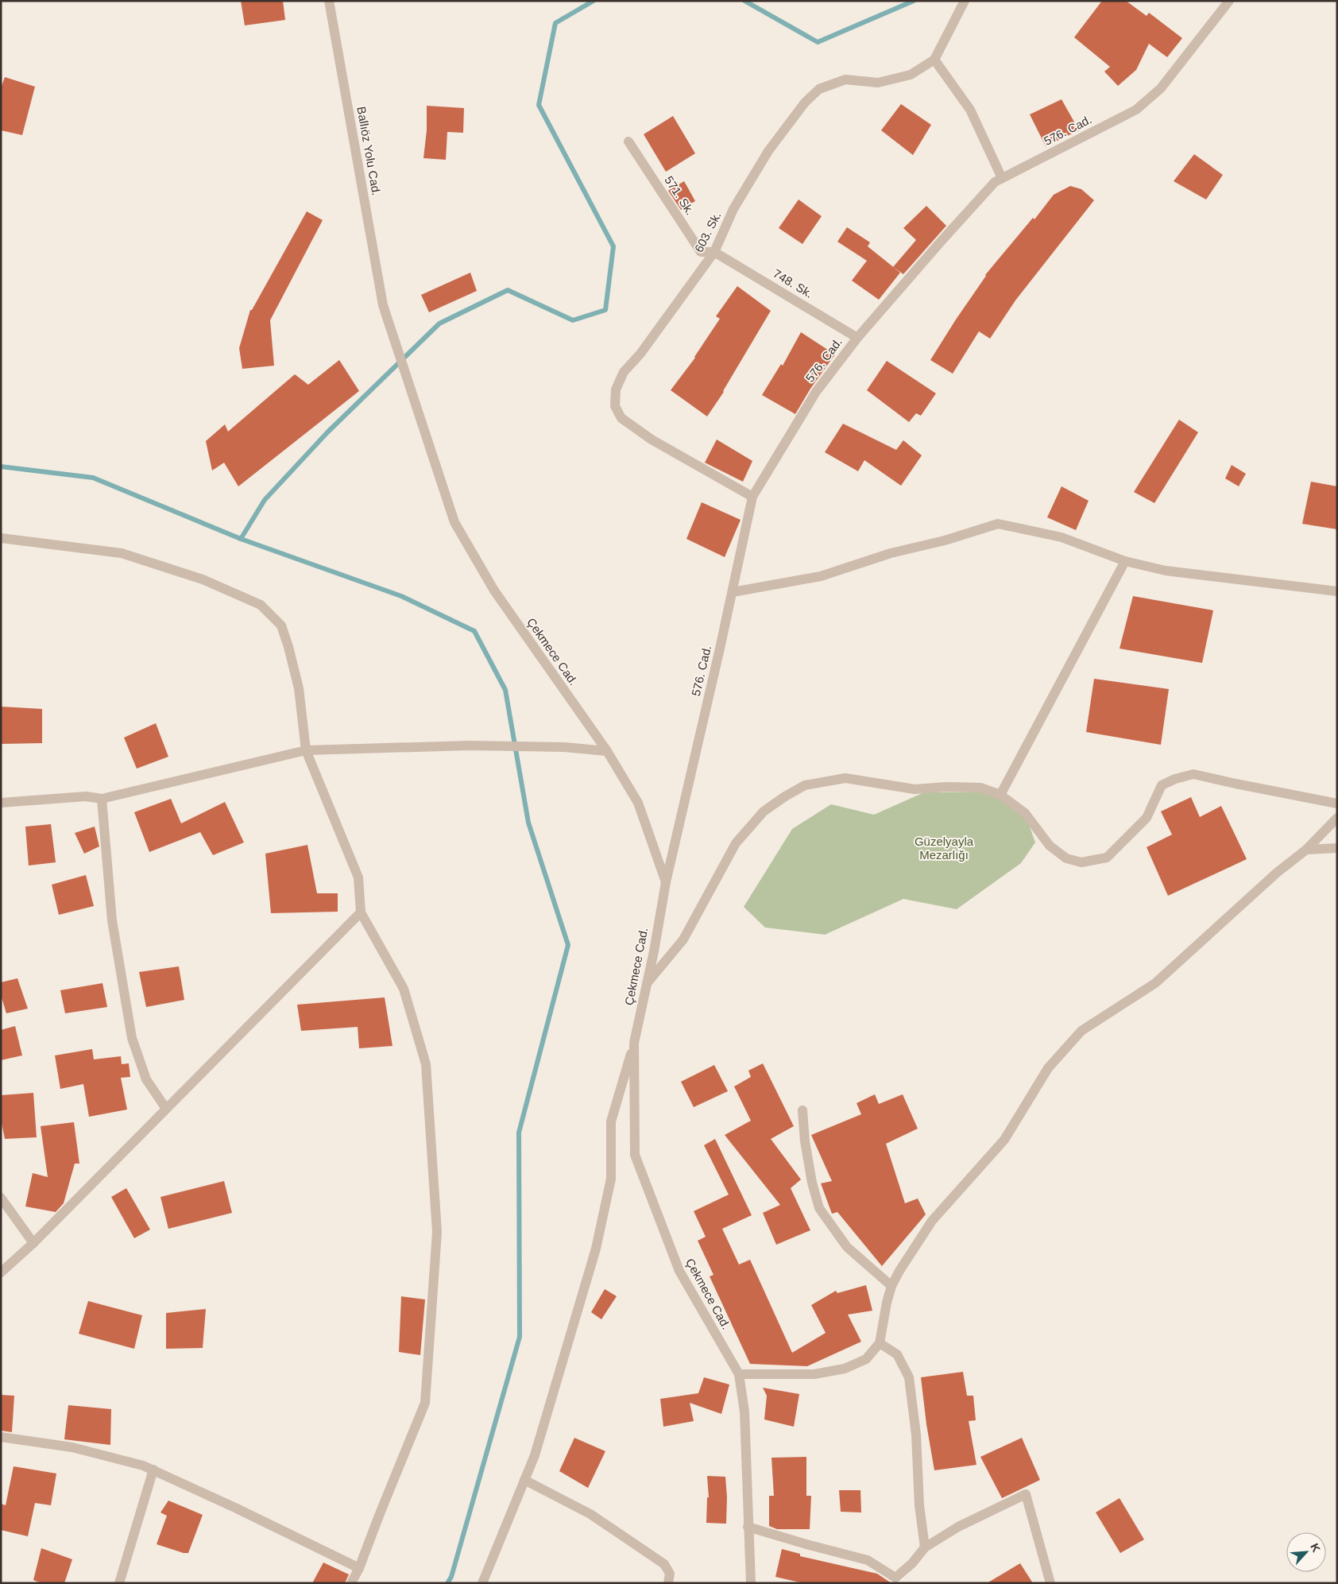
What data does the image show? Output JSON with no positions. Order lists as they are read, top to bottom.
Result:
{
  "streets": {
    "street": [
      "576. Cad.",
      "Ballıöz Yolu Cad.",
      "571. Sk.",
      "603. Sk.",
      "748. Sk.",
      "Çekmece Cad."
    ]
  },
  "crossings": [
    ["576. Cad.", "603. Sk."],
    ["576. Cad.", "748. Sk."],
    ["576. Cad.", "Çekmece Cad."],
    ["Ballıöz Yolu Cad.", "Çekmece Cad."],
    ["571. Sk.", "603. Sk."],
    ["571. Sk.", "748. Sk."],
    ["603. Sk.", "748. Sk."]
  ],
  "parks": ["Güzelyayla Mezarlığı"],
  "north": "top right"
}
